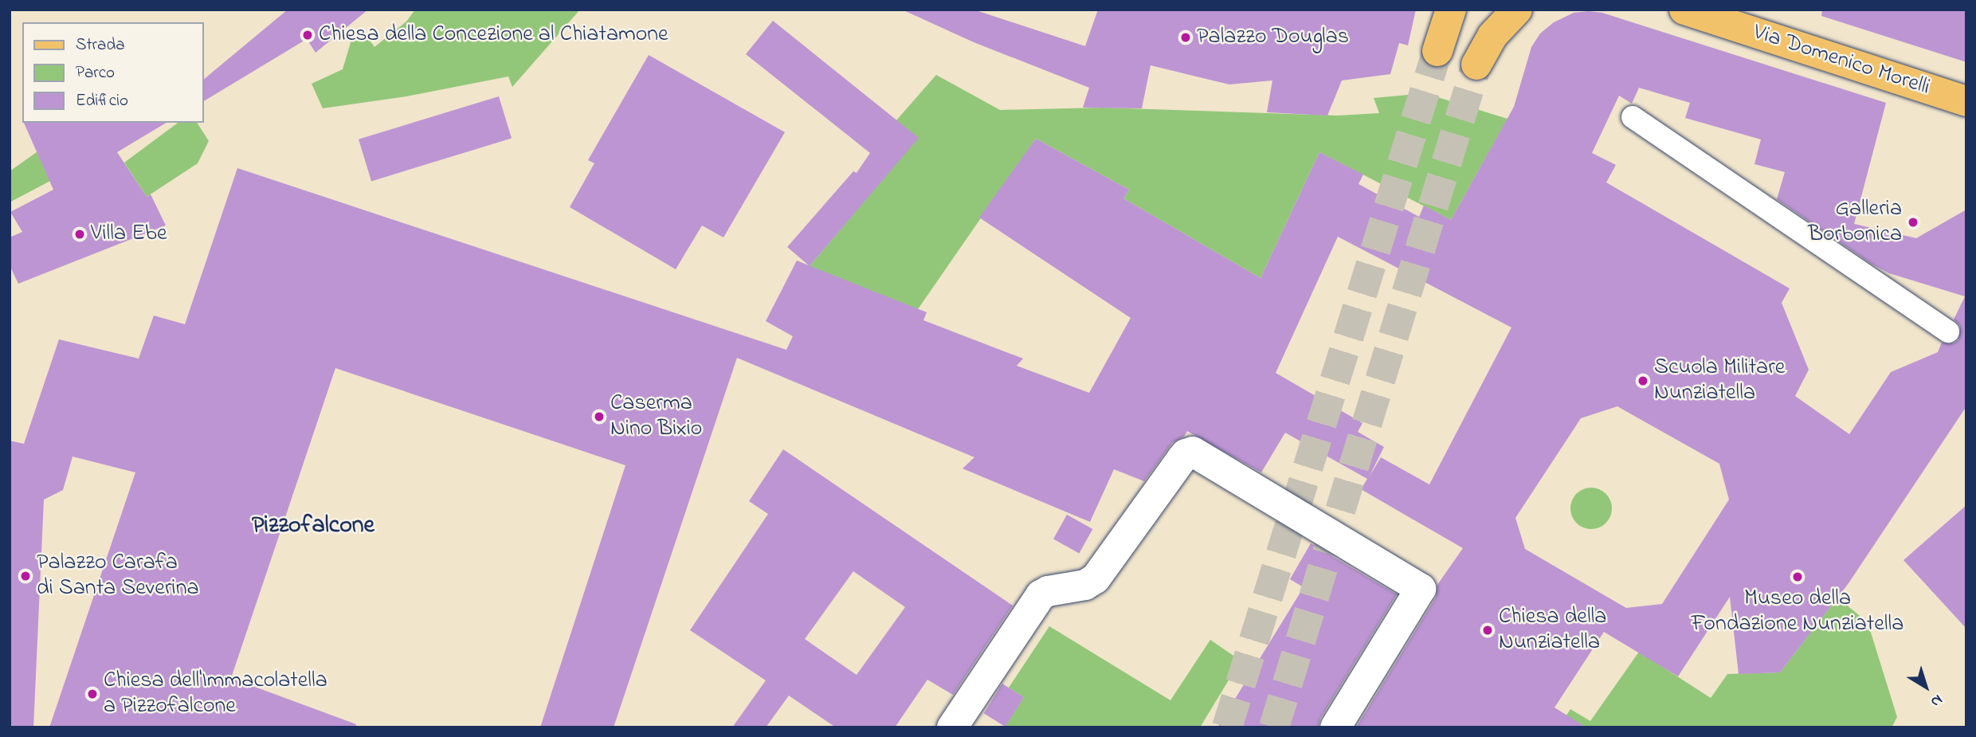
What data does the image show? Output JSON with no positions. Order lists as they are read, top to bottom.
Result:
{
  "streets": {
    "main road": ["Via Domenico Morelli"]
  },
  "districts": ["Pizzofalcone"],
  "places": [
    "Chiesa della Concezione al Chiatamone",
    "Palazzo Douglas",
    "Galleria Borbonica",
    "Villa Ebe",
    "Scuola Militare Nunziatella",
    "Caserma Nino Bixio",
    "Palazzo Carafa di Santa Severina",
    "Museo della Fondazione Nunziatella",
    "Chiesa della Nunziatella",
    "Chiesa dell'Immacolatella a Pizzofalcone"
  ],
  "legend": ["Strada", "Parco", "Edificio"],
  "north": "bottom right"
}
